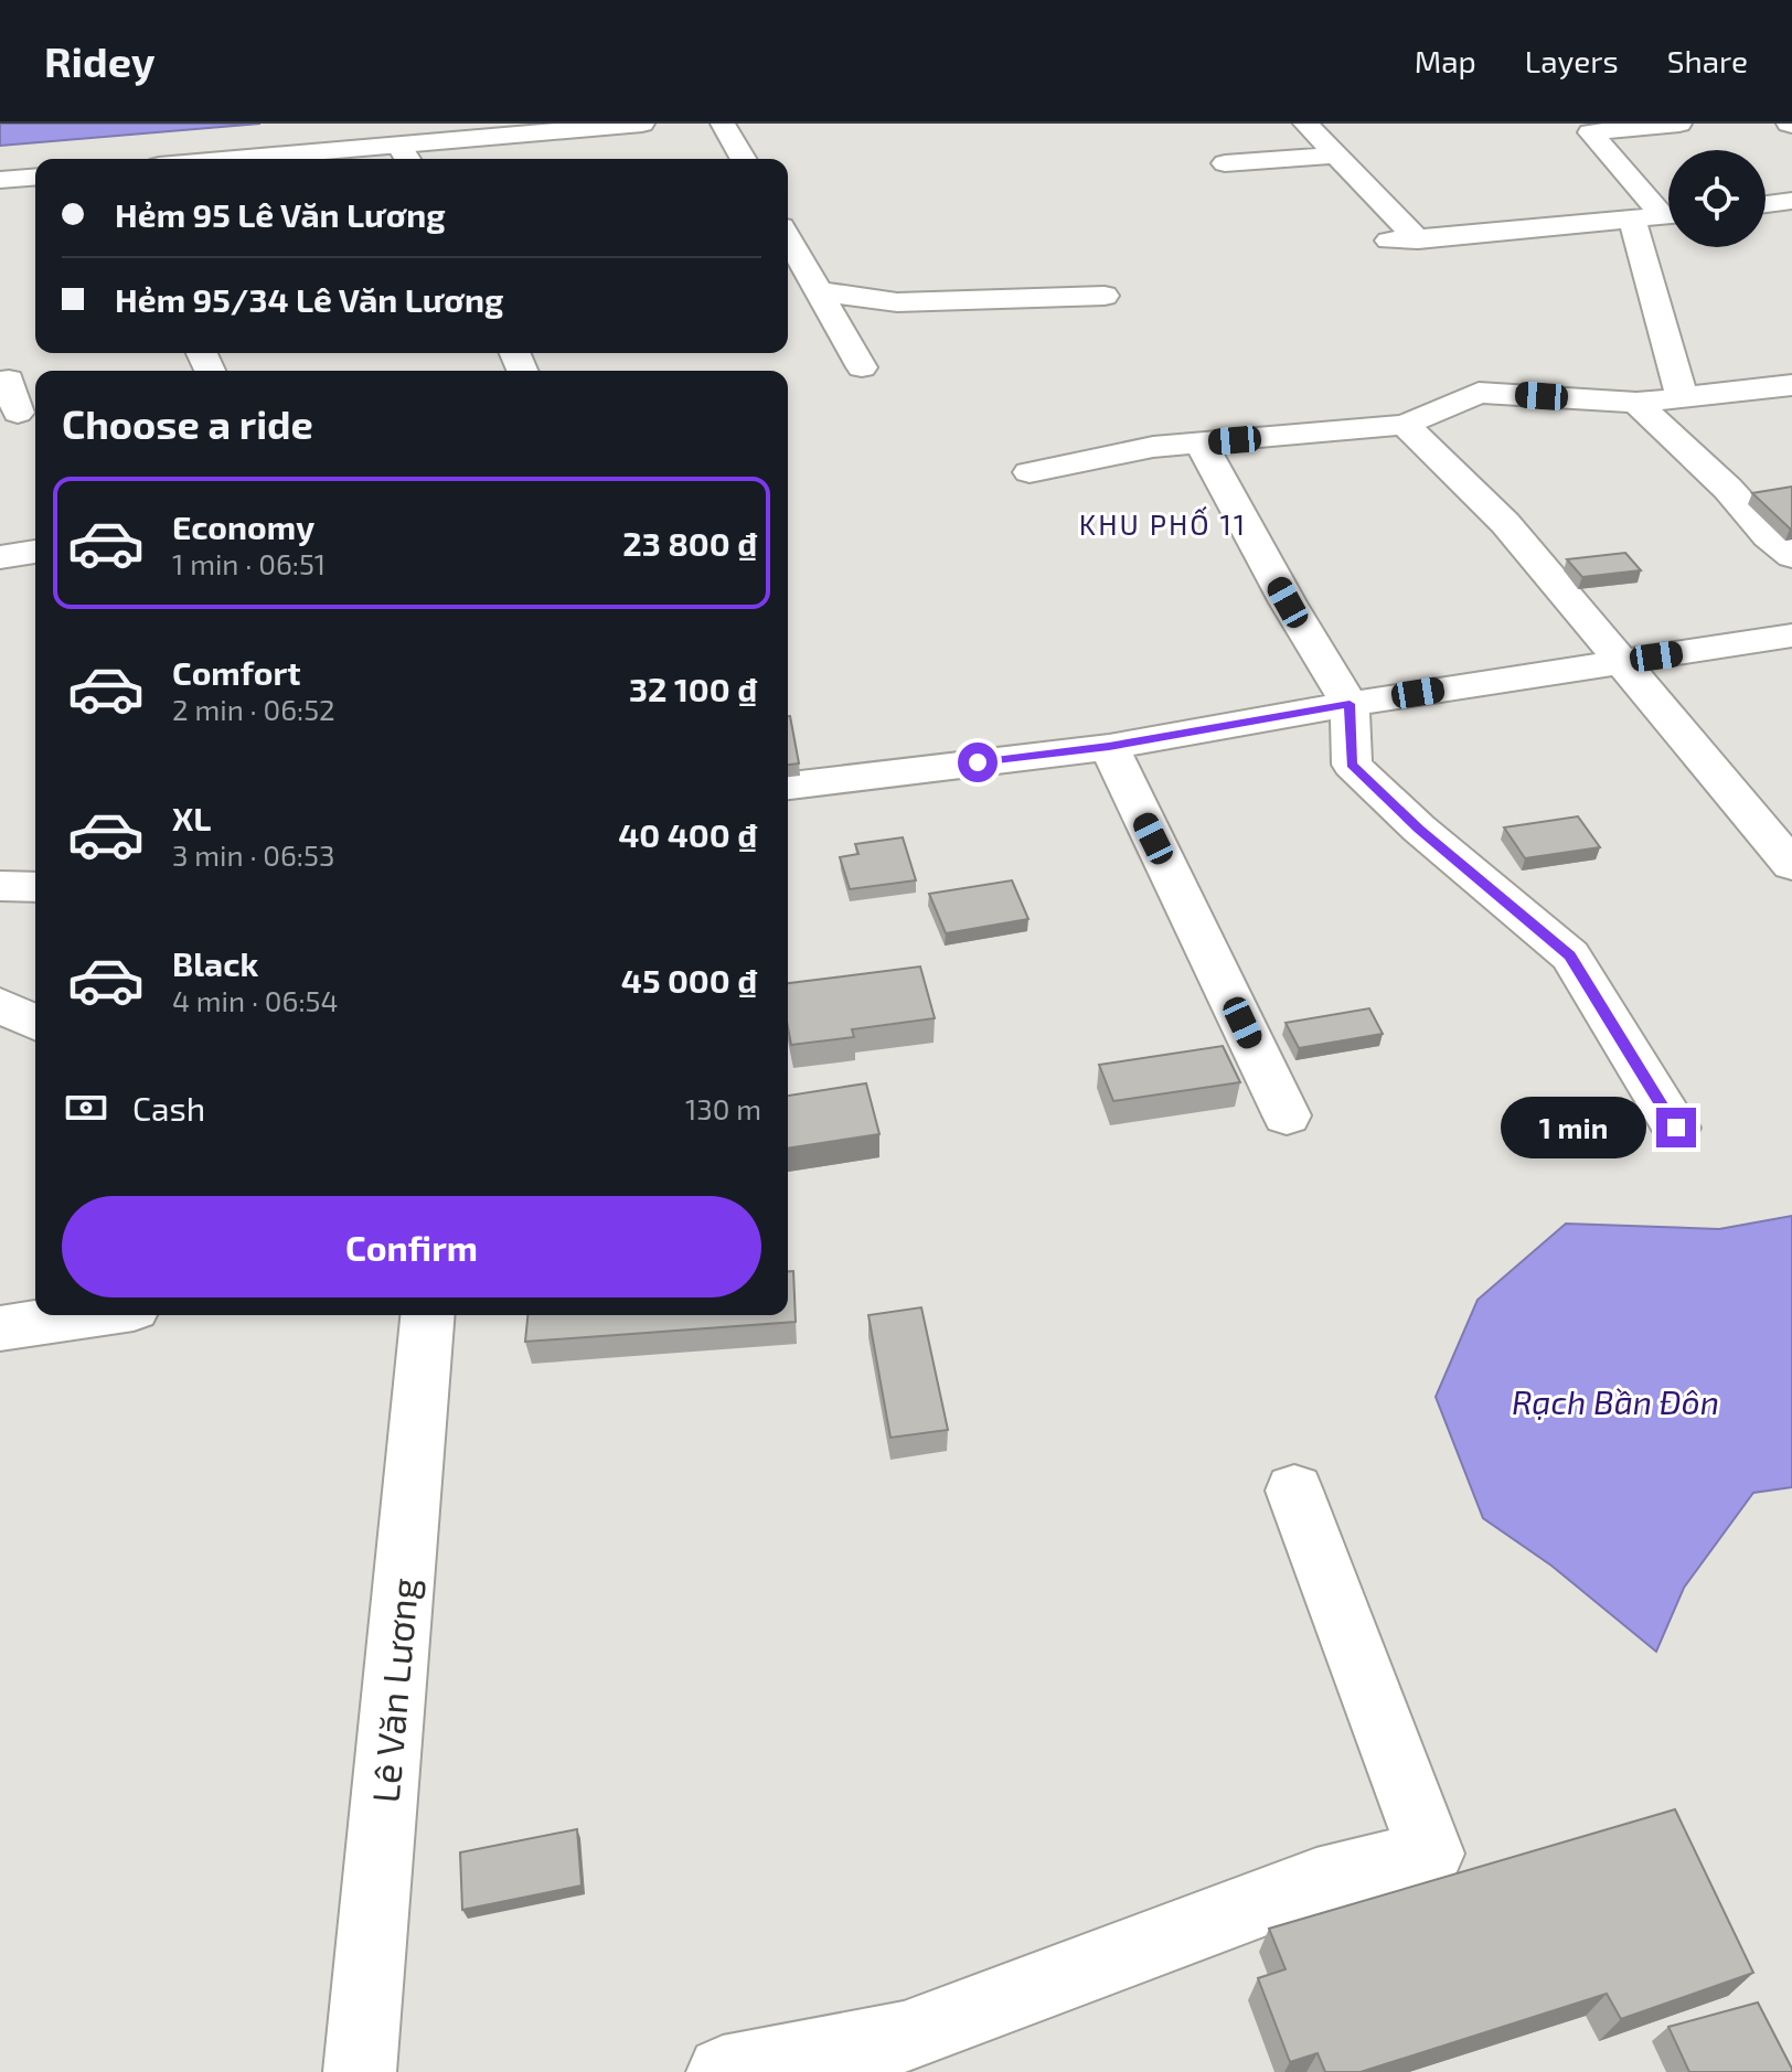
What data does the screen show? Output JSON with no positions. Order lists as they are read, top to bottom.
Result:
{
  "streets": {
    "street": ["Lê Văn Lương"]
  },
  "districts": ["KHU PHỐ 11"],
  "water": ["Rạch Bần Đôn"],
  "page": {
    "header": "Ridey",
    "nav": ["Map", "Layers", "Share"],
    "banner": ["Hẻm 95 Lê Văn Lương", "Hẻm 95/34 Lê Văn Lương"],
    "heading": "Choose a ride",
    "list": [
      {
        "name": "Economy",
        "note": "1 min · 06:51",
        "value": "23 800 ₫"
      },
      {
        "name": "Comfort",
        "note": "2 min · 06:52",
        "value": "32 100 ₫"
      },
      {
        "name": "XL",
        "note": "3 min · 06:53",
        "value": "40 400 ₫"
      },
      {
        "name": "Black",
        "note": "4 min · 06:54",
        "value": "45 000 ₫"
      }
    ],
    "pay": ["Cash", "130 m"],
    "bubble": "1 min",
    "buttons": "Confirm"
  }
}
